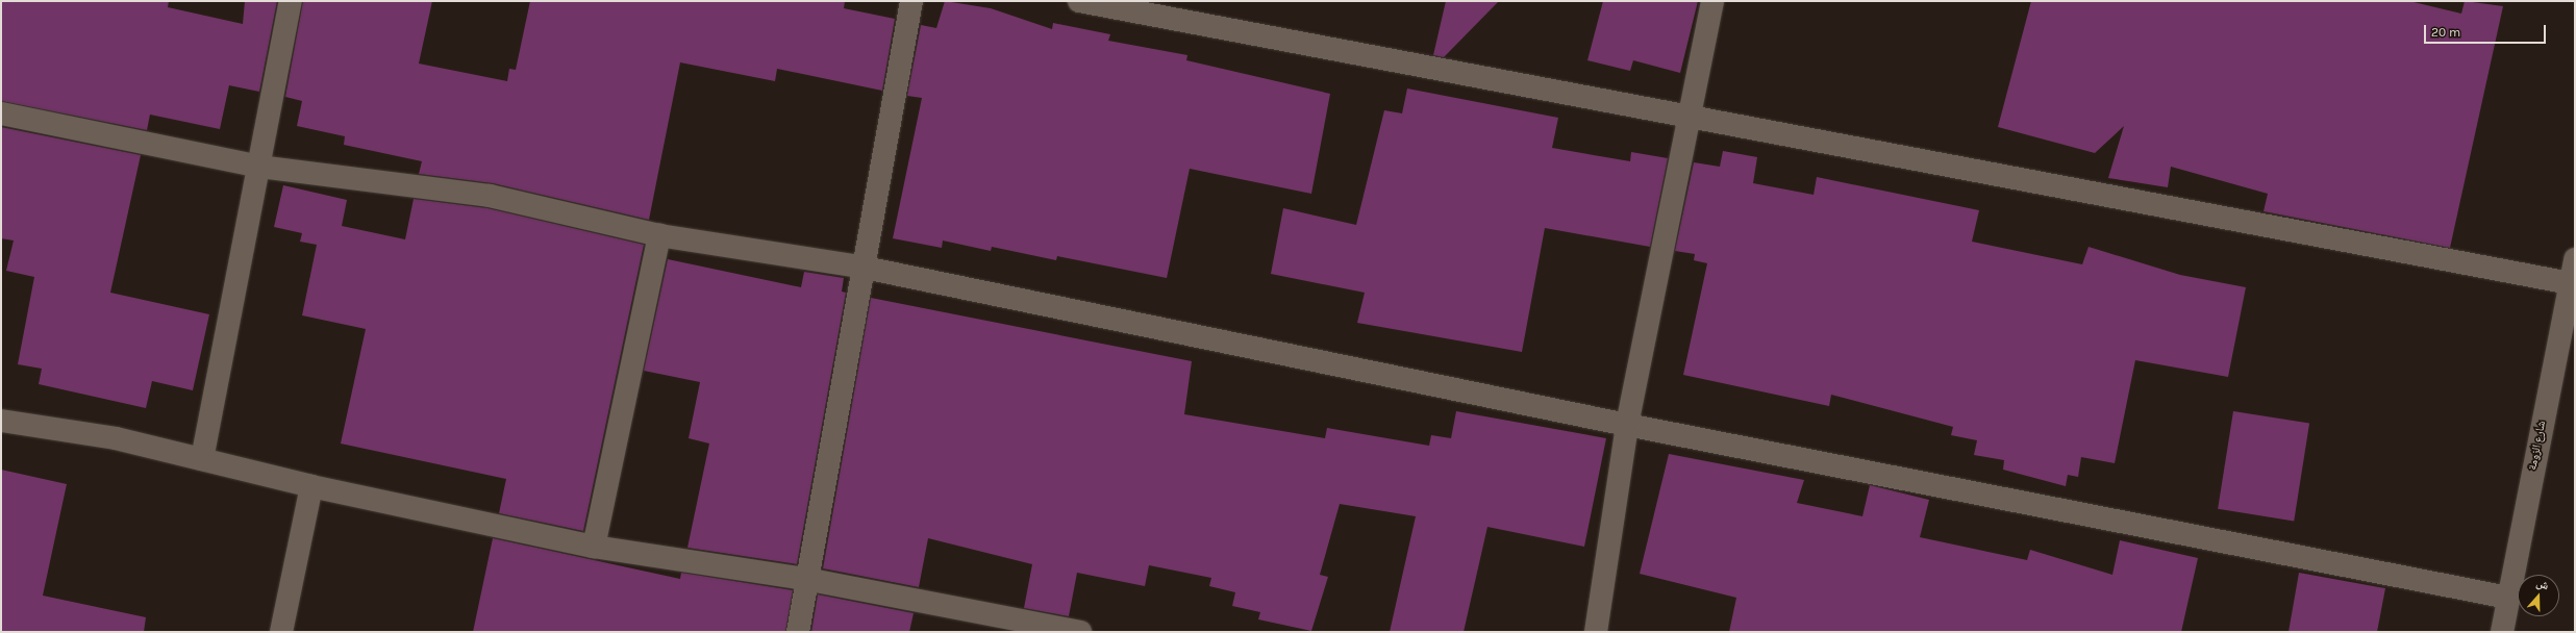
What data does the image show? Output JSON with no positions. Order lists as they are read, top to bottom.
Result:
{
  "streets": {
    "street": ["شارع الزومة"]
  },
  "scale_bar": "20 m",
  "north": "top"
}
